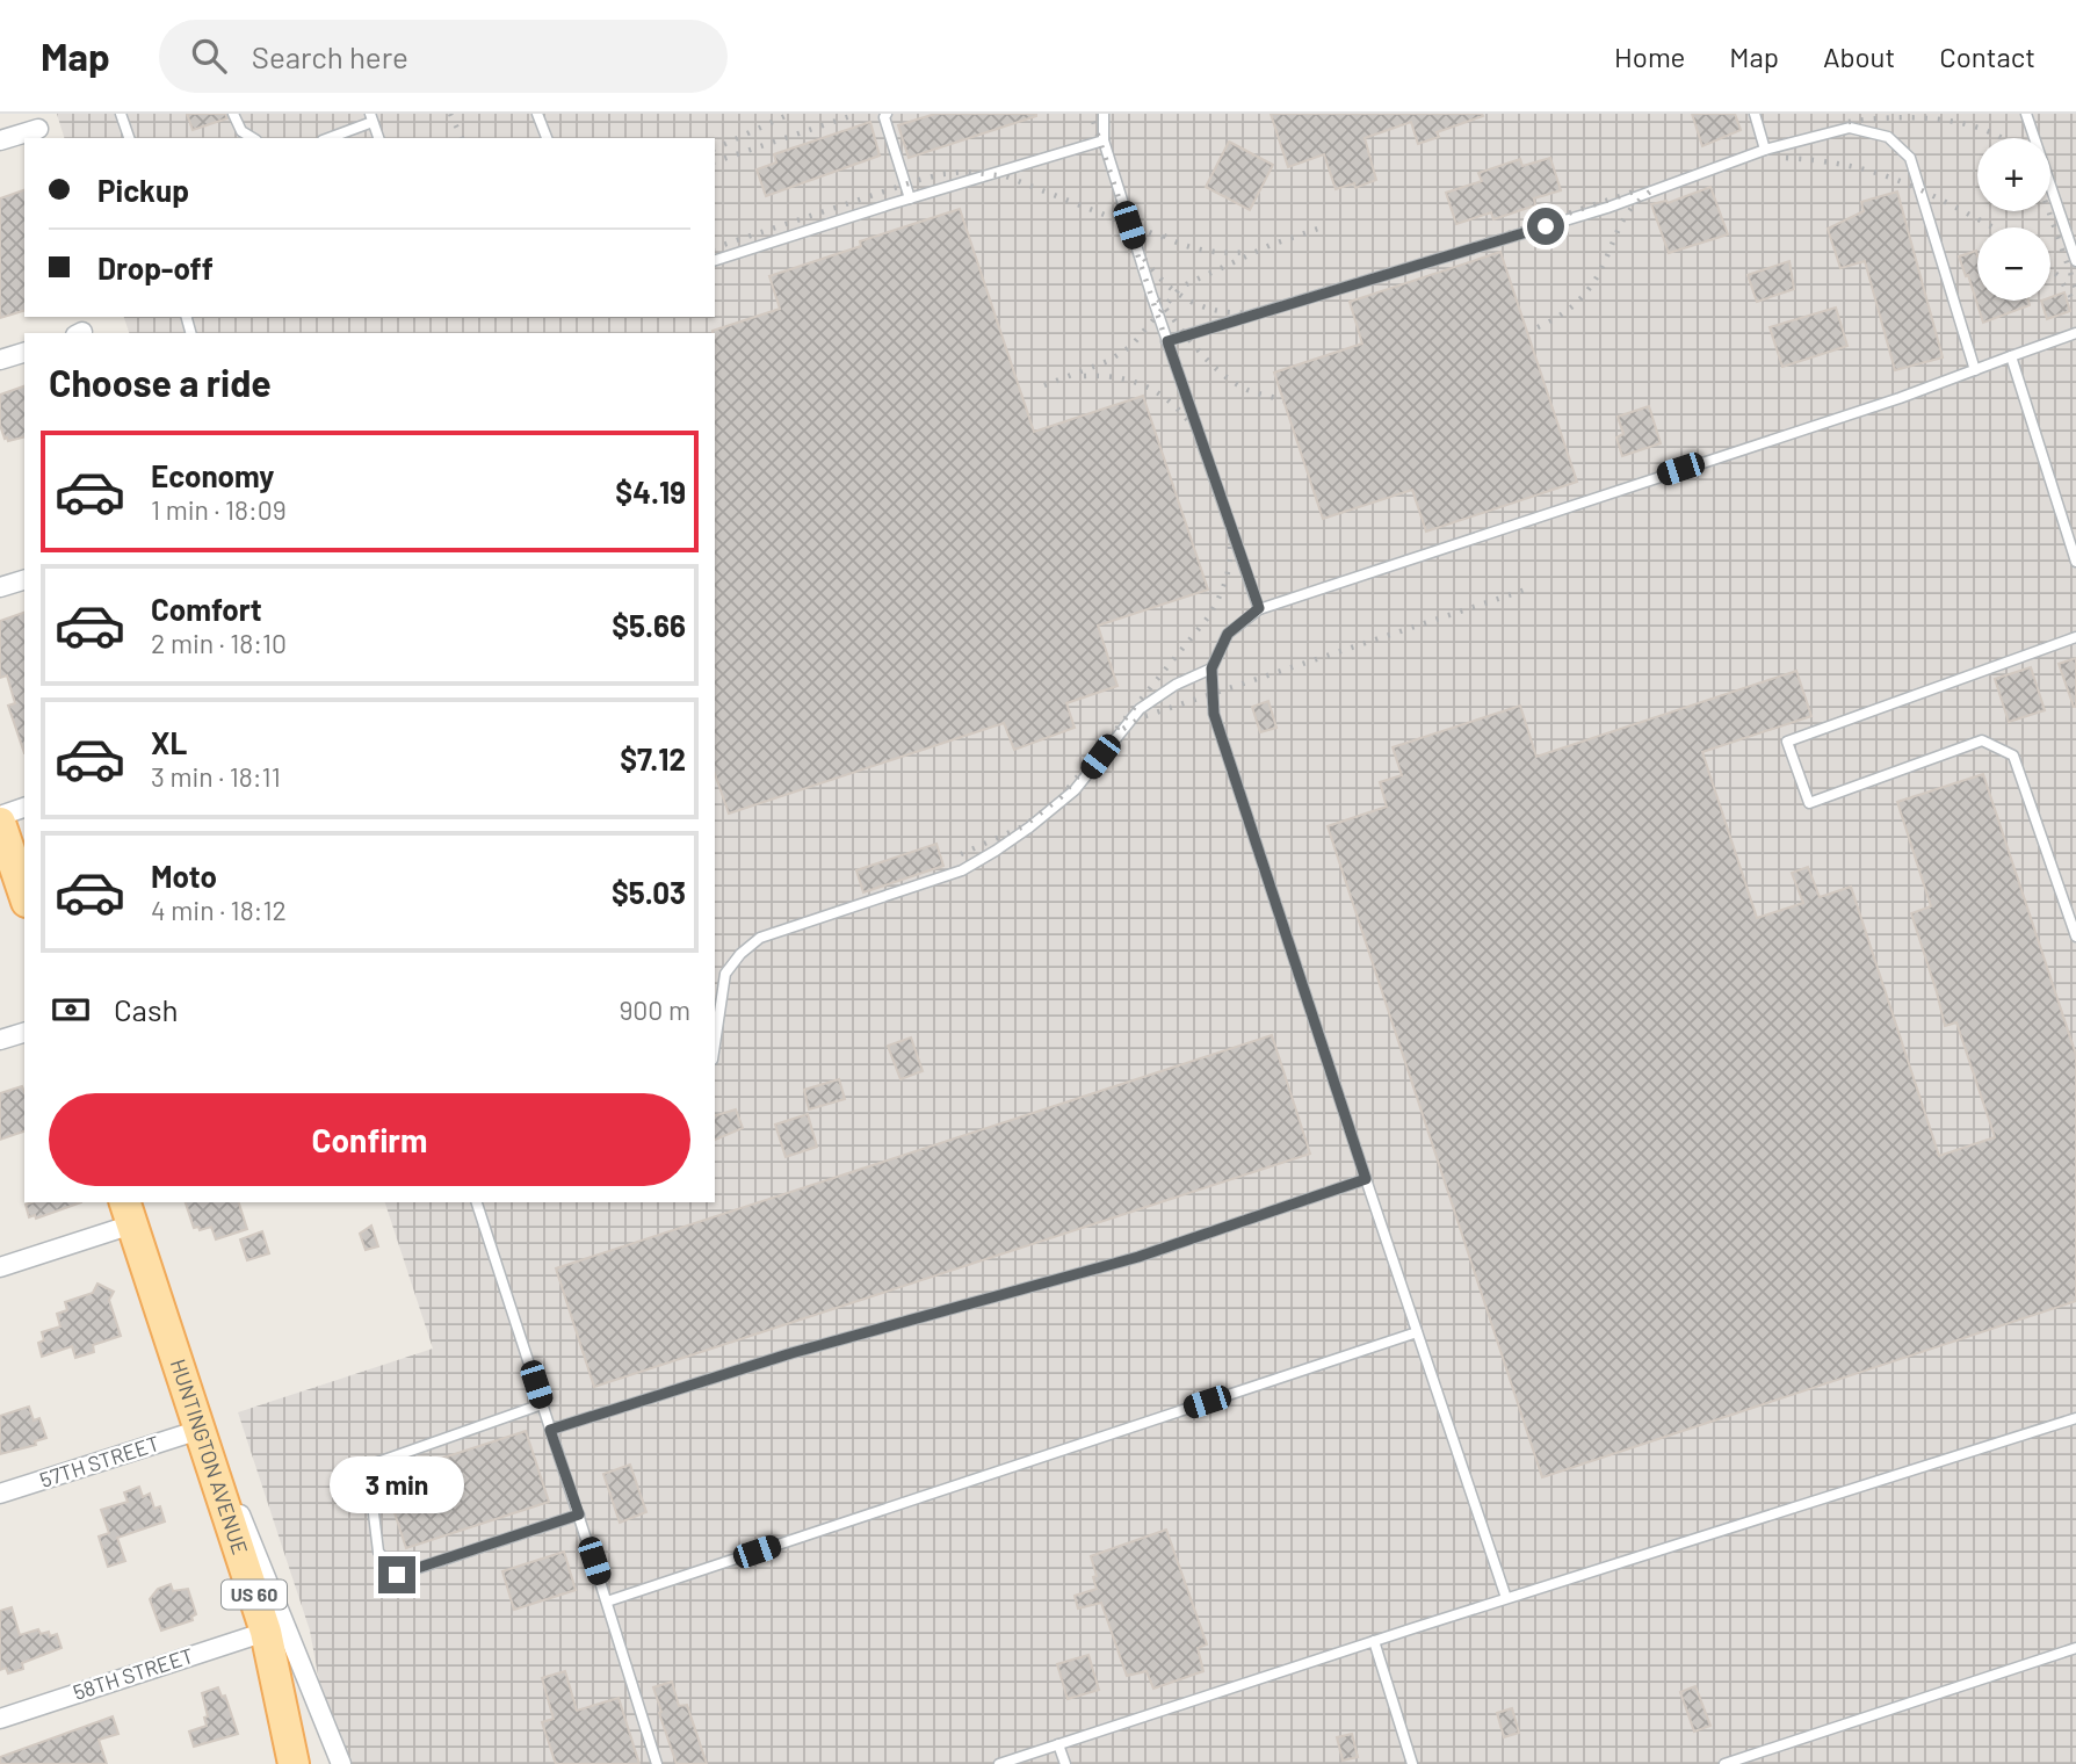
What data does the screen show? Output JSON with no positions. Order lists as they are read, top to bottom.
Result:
{
  "streets": {
    "main road": ["HUNTINGTON AVENUE", "US 60"],
    "street": ["57TH STREET", "58TH STREET"]
  },
  "crossings": [
    ["HUNTINGTON AVENUE", "57TH STREET"],
    ["HUNTINGTON AVENUE", "58TH STREET"]
  ],
  "page": {
    "header": "Map",
    "search": "Search here",
    "nav": [
      "Home",
      "Map",
      "About",
      "Contact"
    ],
    "map_buttons": ["+", "−"],
    "banner": ["Pickup", "Drop-off"],
    "heading": "Choose a ride",
    "list": [
      {
        "name": "Economy",
        "note": "1 min · 18:09",
        "value": "$4.19"
      },
      {
        "name": "Comfort",
        "note": "2 min · 18:10",
        "value": "$5.66"
      },
      {
        "name": "XL",
        "note": "3 min · 18:11",
        "value": "$7.12"
      },
      {
        "name": "Moto",
        "note": "4 min · 18:12",
        "value": "$5.03"
      }
    ],
    "pay": ["Cash", "900 m"],
    "buttons": "Confirm",
    "bubble": "3 min"
  }
}
